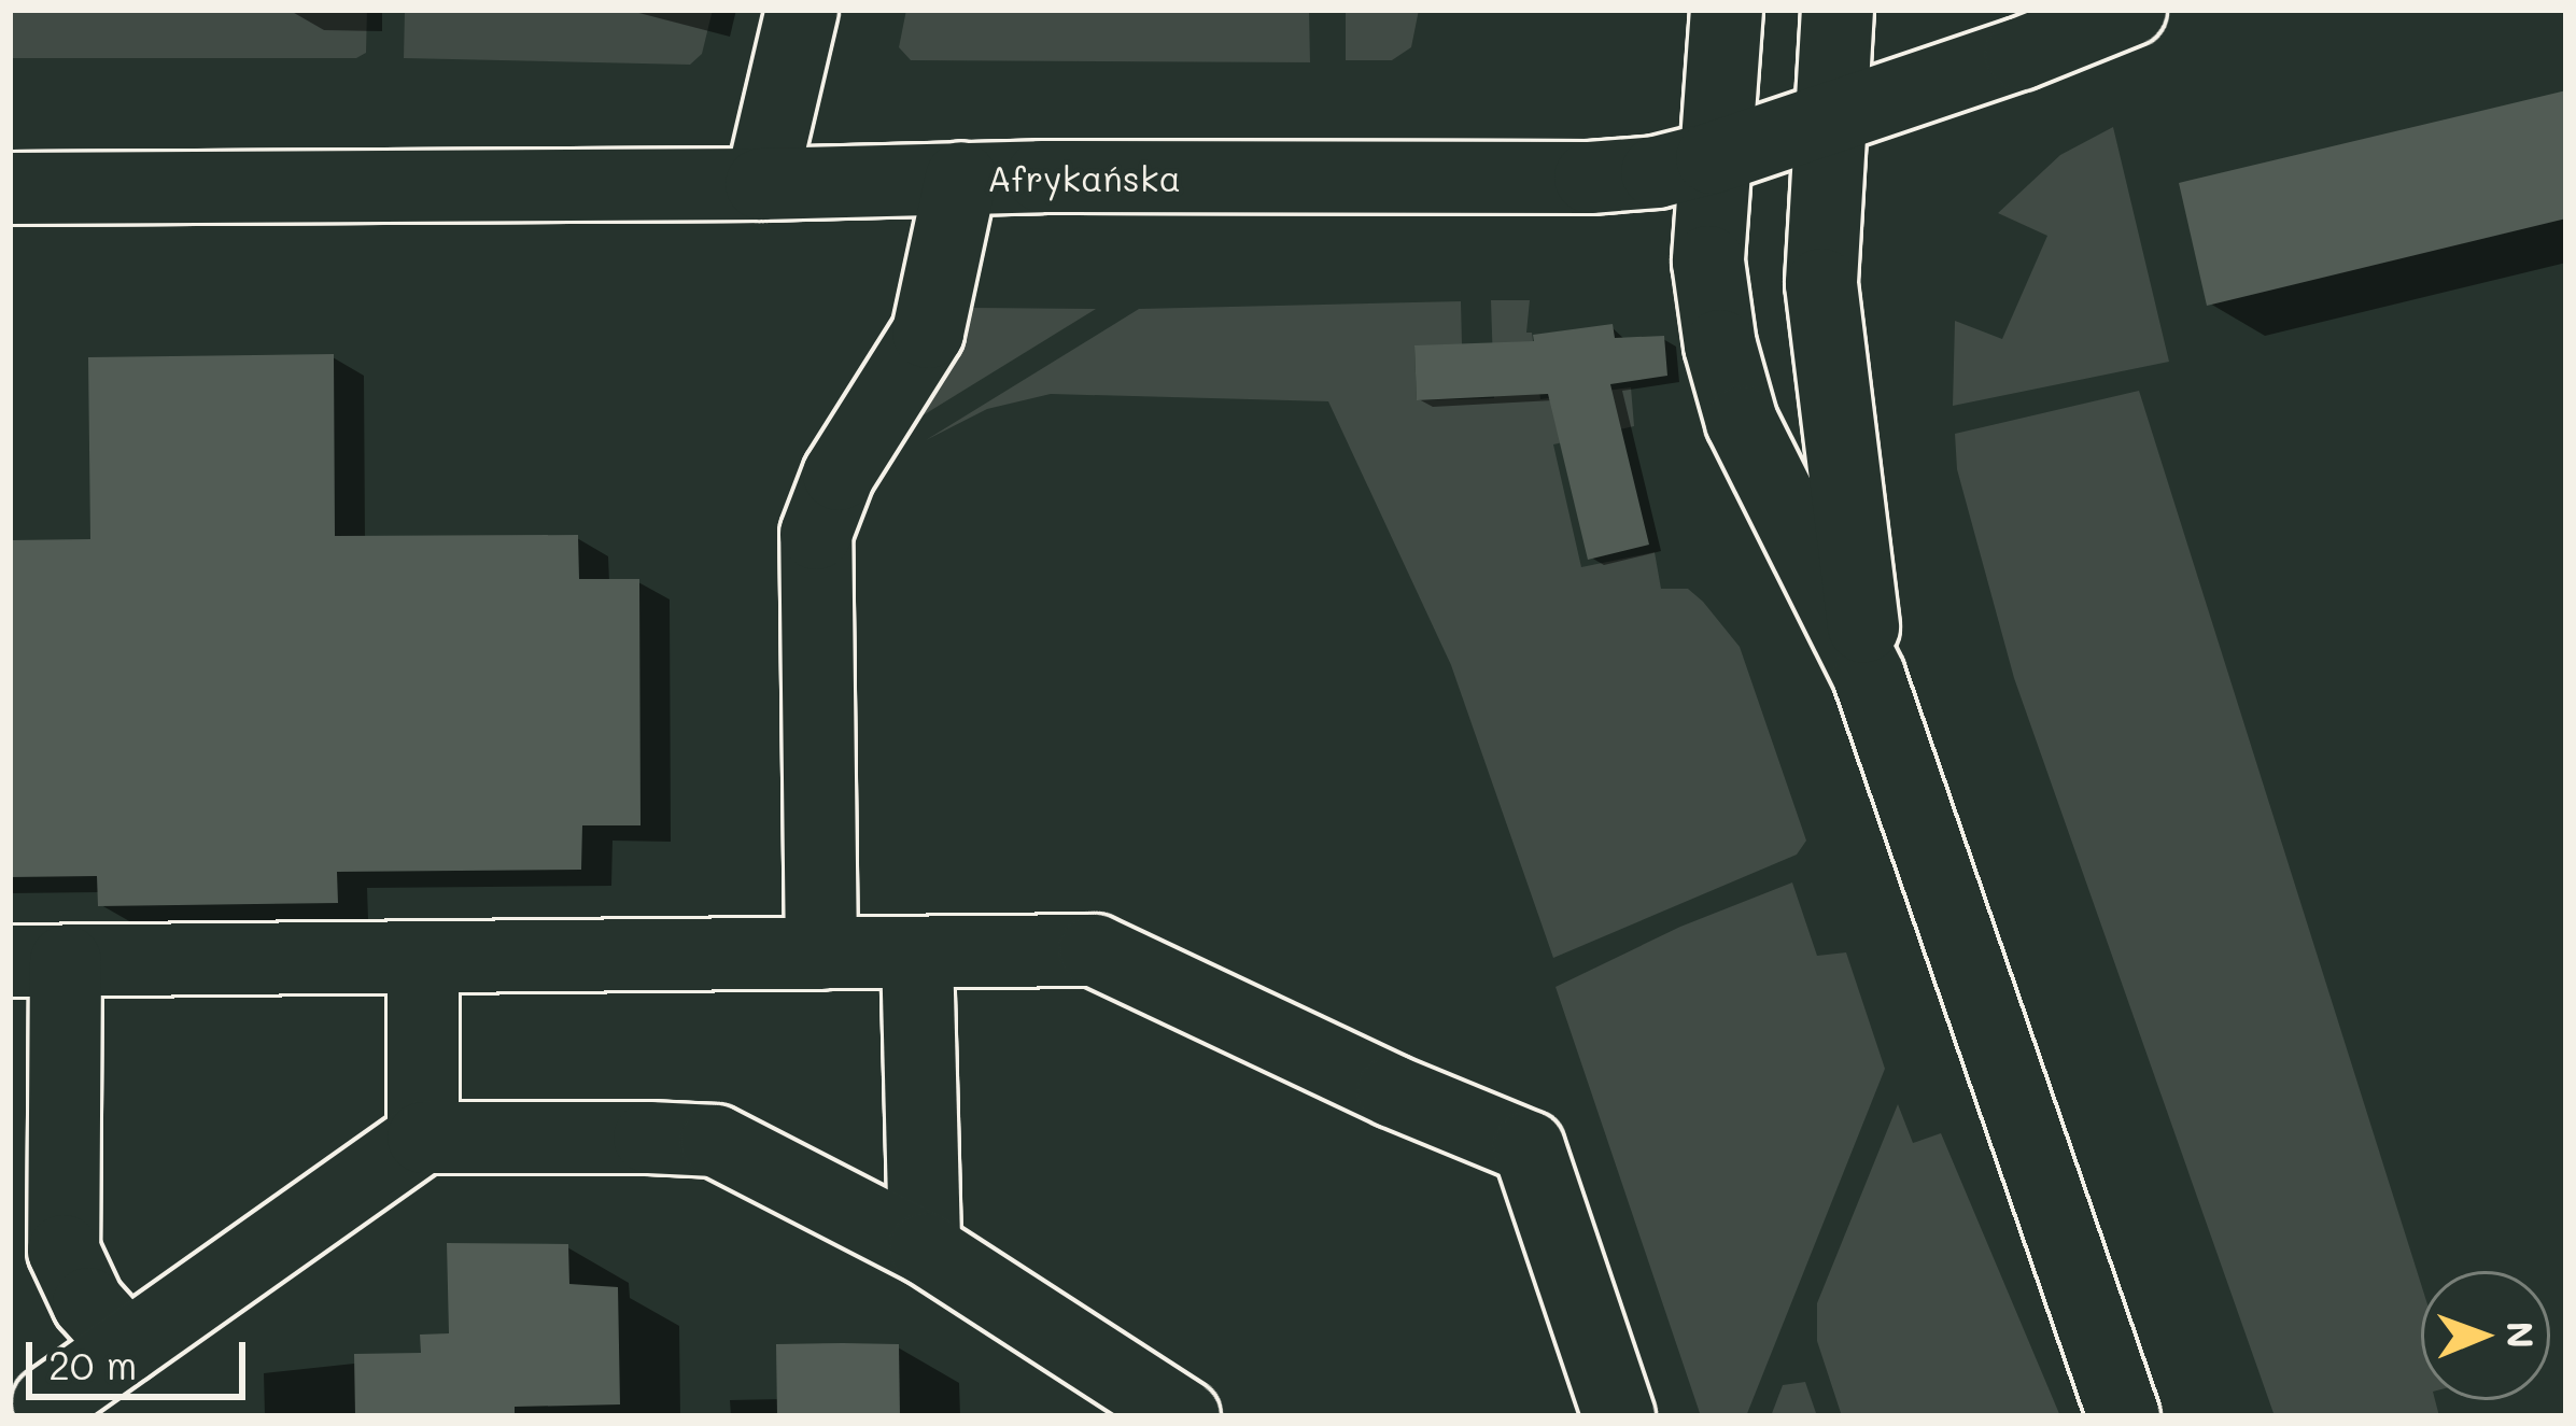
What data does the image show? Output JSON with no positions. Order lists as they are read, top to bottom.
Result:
{
  "streets": {
    "street": ["Afrykańska"]
  },
  "scale_bar": "20 m",
  "north": "right"
}
